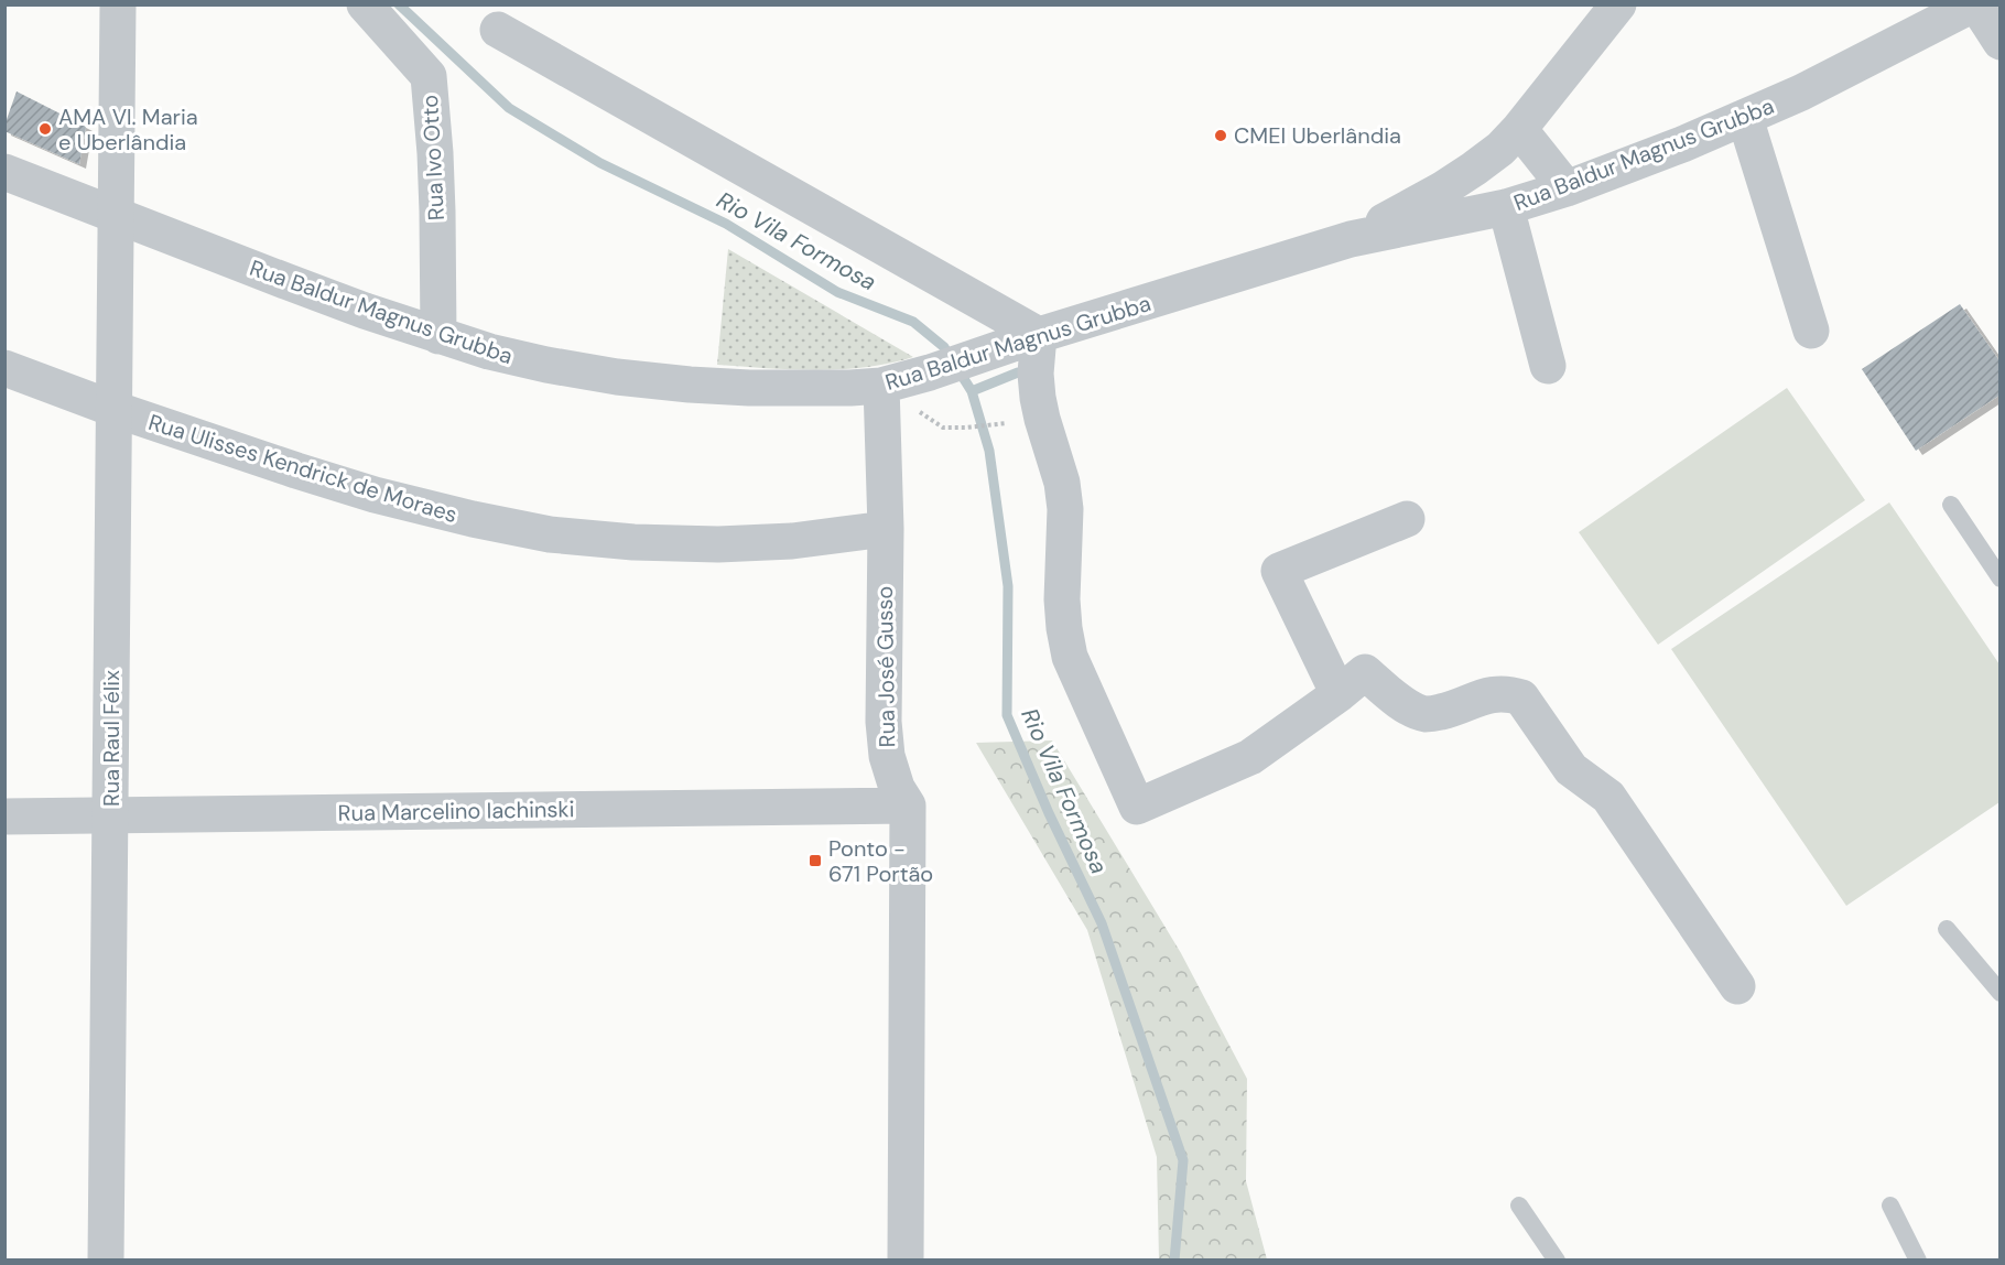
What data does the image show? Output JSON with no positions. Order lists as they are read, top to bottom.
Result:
{
  "streets": {
    "street": [
      "Rua Baldur Magnus Grubba",
      "Rua Ivo Otto",
      "Rua Ulisses Kendrick de Moraes",
      "Rua José Gusso",
      "Rua Raul Félix",
      "Rua Marcelino Iachinski"
    ]
  },
  "crossings": [
    ["Rua Baldur Magnus Grubba", "Rua Ivo Otto"],
    ["Rua Baldur Magnus Grubba", "Rua José Gusso"],
    ["Rua Baldur Magnus Grubba", "Rua Raul Félix"],
    ["Rua Ulisses Kendrick de Moraes", "Rua José Gusso"],
    ["Rua Ulisses Kendrick de Moraes", "Rua Raul Félix"],
    ["Rua José Gusso", "Rua Marcelino Iachinski"],
    ["Rua Raul Félix", "Rua Marcelino Iachinski"]
  ],
  "water": ["Rio Vila Formosa"],
  "places": {
    "other": ["AMA Vl. Maria e Uberlândia", "CMEI Uberlândia"],
    "transit": ["Ponto - 671 Portão"]
  }
}
